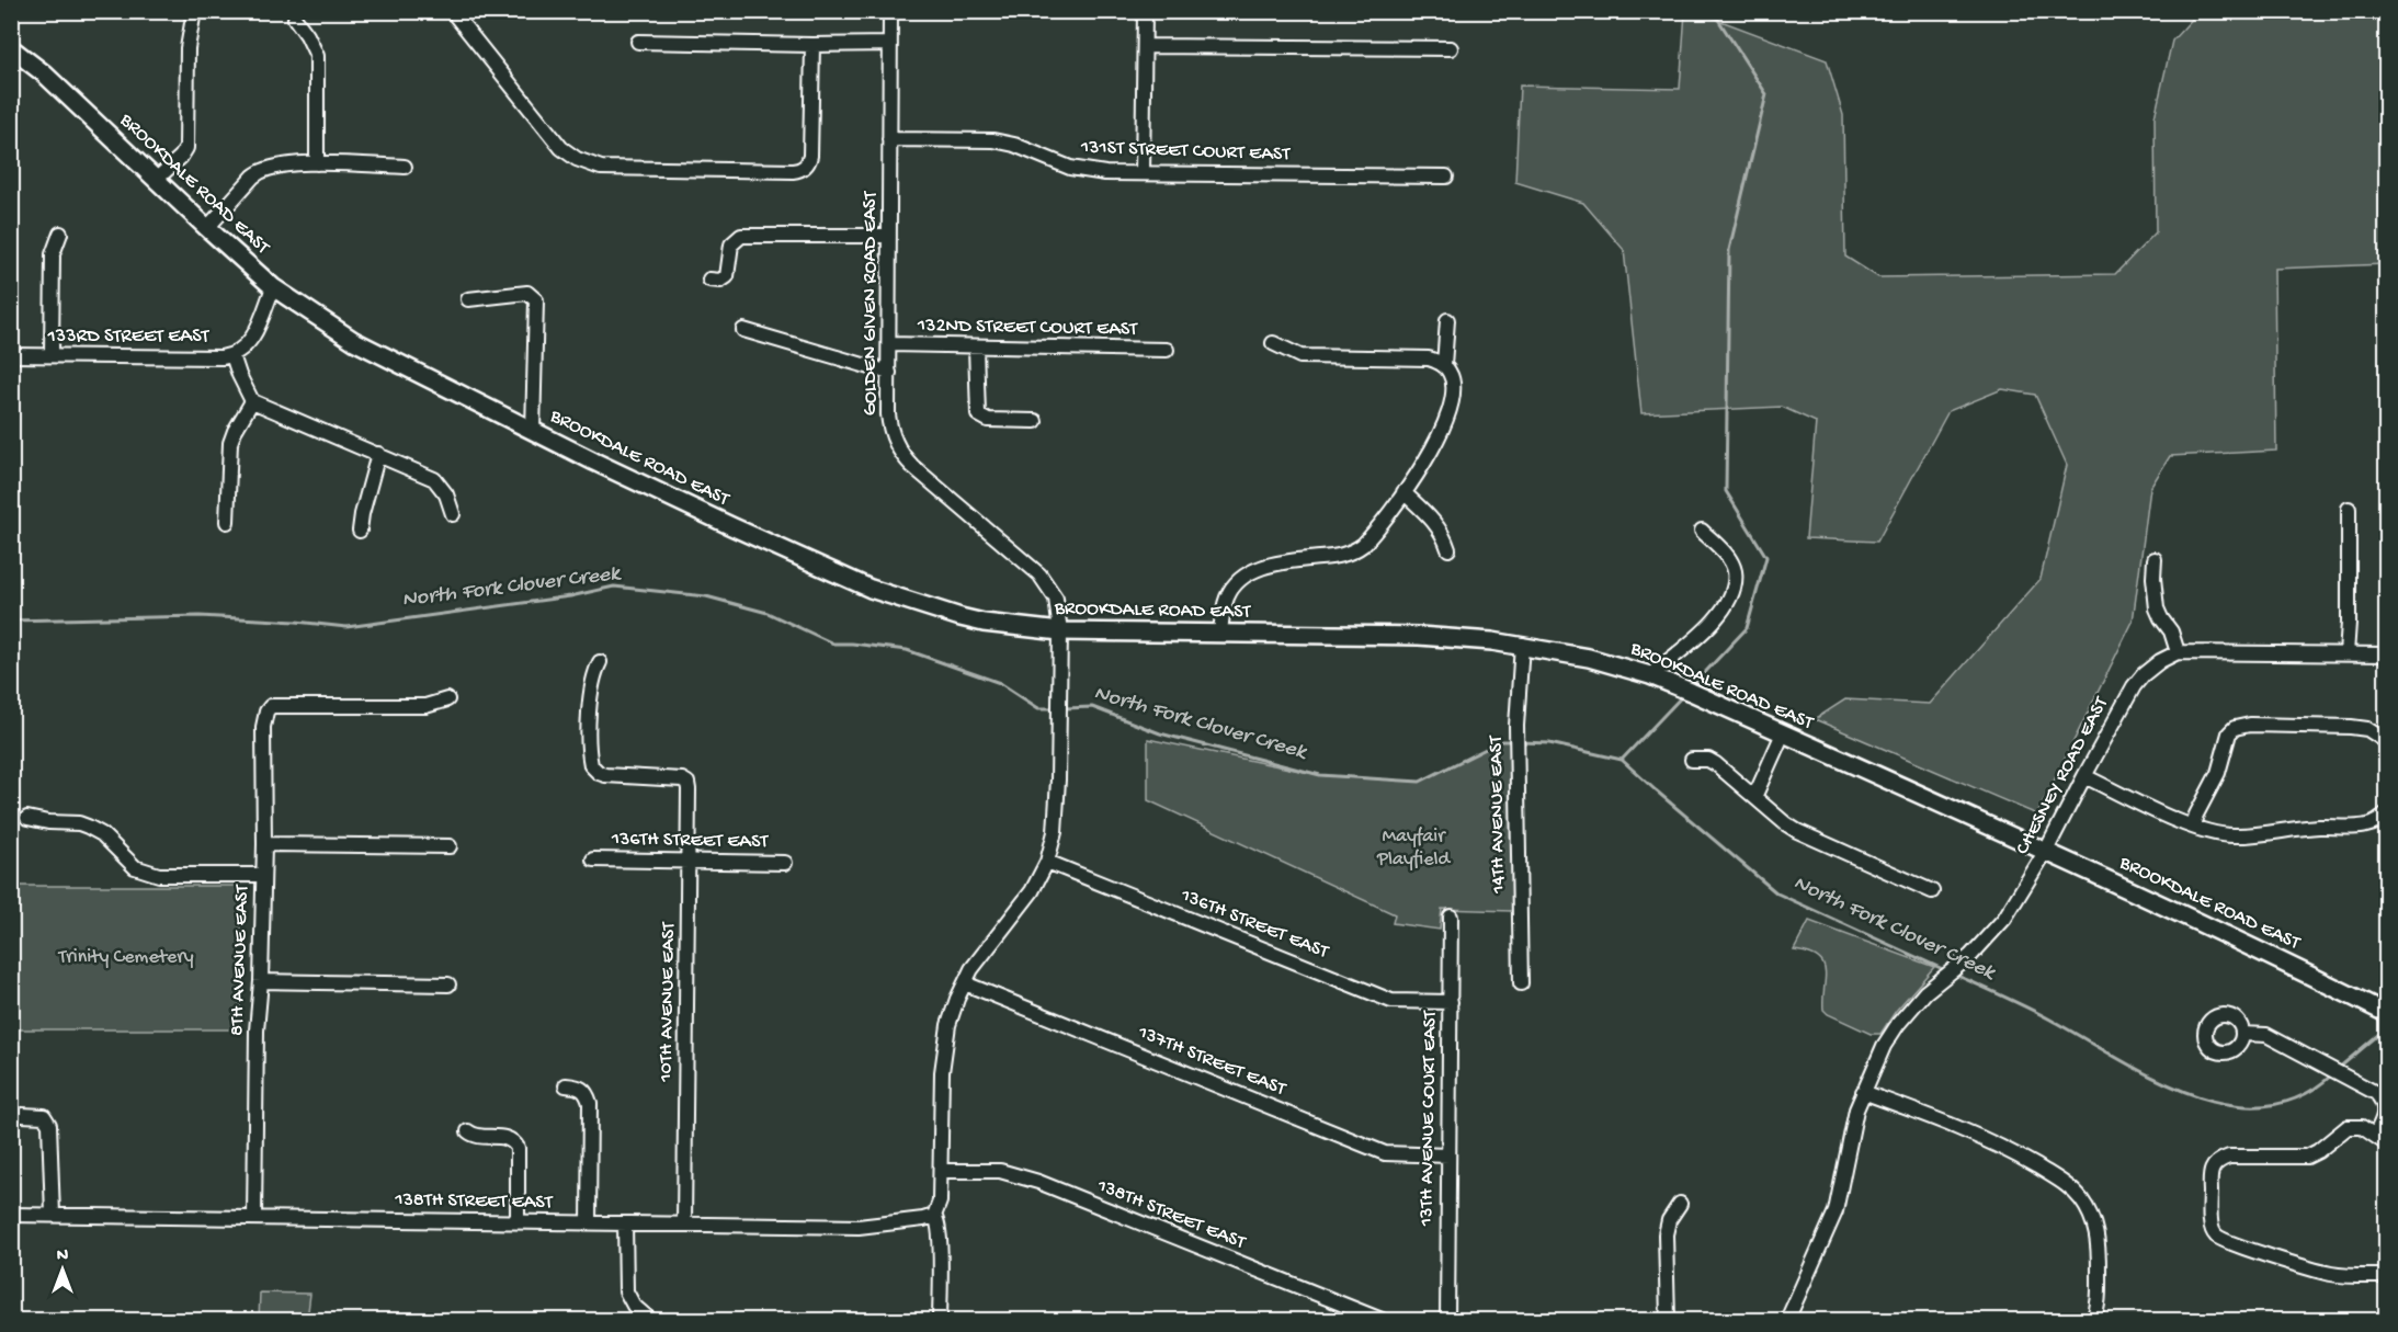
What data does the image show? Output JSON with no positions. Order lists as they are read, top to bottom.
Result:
{
  "streets": {
    "main road": ["BROOKDALE ROAD EAST"],
    "street": [
      "131ST STREET COURT EAST",
      "GOLDEN GIVEN ROAD EAST",
      "132ND STREET COURT EAST",
      "133RD STREET EAST",
      "CHESNEY ROAD EAST",
      "14TH AVENUE EAST",
      "136TH STREET EAST",
      "8TH AVENUE EAST",
      "10TH AVENUE EAST",
      "137TH STREET EAST",
      "13TH AVENUE COURT EAST",
      "138TH STREET EAST"
    ]
  },
  "crossings": [
    ["131ST STREET COURT EAST", "GOLDEN GIVEN ROAD EAST"],
    ["BROOKDALE ROAD EAST", "GOLDEN GIVEN ROAD EAST"],
    ["BROOKDALE ROAD EAST", "CHESNEY ROAD EAST"],
    ["BROOKDALE ROAD EAST", "14TH AVENUE EAST"],
    ["GOLDEN GIVEN ROAD EAST", "132ND STREET COURT EAST"],
    ["GOLDEN GIVEN ROAD EAST", "136TH STREET EAST"],
    ["GOLDEN GIVEN ROAD EAST", "137TH STREET EAST"],
    ["GOLDEN GIVEN ROAD EAST", "138TH STREET EAST"],
    ["136TH STREET EAST", "10TH AVENUE EAST"],
    ["136TH STREET EAST", "13TH AVENUE COURT EAST"],
    ["8TH AVENUE EAST", "138TH STREET EAST"],
    ["10TH AVENUE EAST", "138TH STREET EAST"],
    ["137TH STREET EAST", "13TH AVENUE COURT EAST"]
  ],
  "water": ["North Fork Clover Creek"],
  "parks": ["Mayfair Playfield", "Trinity Cemetery"],
  "north": "top"
}
